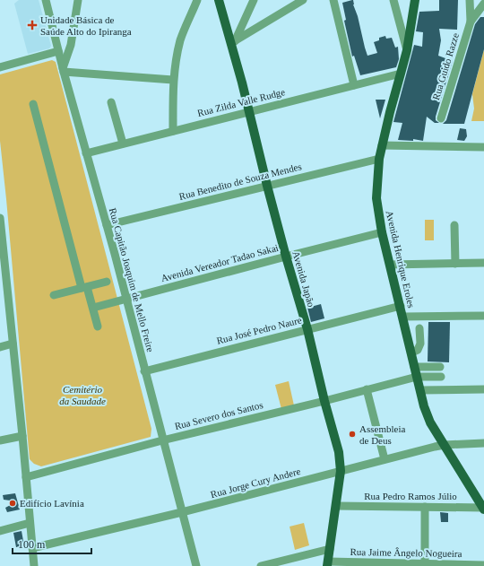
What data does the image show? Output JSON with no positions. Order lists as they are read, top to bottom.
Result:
{
  "streets": {
    "main road": ["Avenida Henrique Eroles", "Avenida Japão"],
    "street": [
      "Rua Guido Razze",
      "Rua Zilda Valle Rudge",
      "Rua Benedito de Souza Mendes",
      "Avenida Vereador Tadao Sakai",
      "Rua Capitão Joaquim de Mello Freire",
      "Rua José Pedro Naure",
      "Rua Severo dos Santos",
      "Rua Jorge Cury Andere",
      "Rua Pedro Ramos Júlio",
      "Rua Jaime Ângelo Nogueira"
    ]
  },
  "crossings": [
    ["Rua Zilda Valle Rudge", "Avenida Henrique Eroles"],
    ["Rua Zilda Valle Rudge", "Avenida Japão"],
    ["Rua Zilda Valle Rudge", "Rua Capitão Joaquim de Mello Freire"],
    ["Rua Benedito de Souza Mendes", "Avenida Henrique Eroles"],
    ["Rua Benedito de Souza Mendes", "Avenida Japão"],
    ["Rua Benedito de Souza Mendes", "Rua Capitão Joaquim de Mello Freire"],
    ["Avenida Henrique Eroles", "Avenida Vereador Tadao Sakai"],
    ["Avenida Henrique Eroles", "Rua José Pedro Naure"],
    ["Avenida Henrique Eroles", "Rua Severo dos Santos"],
    ["Avenida Henrique Eroles", "Rua Jorge Cury Andere"],
    ["Avenida Henrique Eroles", "Rua Pedro Ramos Júlio"],
    ["Avenida Vereador Tadao Sakai", "Avenida Japão"],
    ["Avenida Vereador Tadao Sakai", "Rua Capitão Joaquim de Mello Freire"],
    ["Avenida Japão", "Rua José Pedro Naure"],
    ["Avenida Japão", "Rua Severo dos Santos"],
    ["Avenida Japão", "Rua Jorge Cury Andere"],
    ["Avenida Japão", "Rua Pedro Ramos Júlio"],
    ["Avenida Japão", "Rua Jaime Ângelo Nogueira"],
    ["Rua Capitão Joaquim de Mello Freire", "Rua José Pedro Naure"],
    ["Rua Capitão Joaquim de Mello Freire", "Rua Severo dos Santos"],
    ["Rua Capitão Joaquim de Mello Freire", "Rua Jorge Cury Andere"]
  ],
  "parks": ["Cemitério da Saudade"],
  "places": {
    "health": ["Unidade Básica de Saúde Alto do Ipiranga"],
    "other": ["Assembleia de Deus", "Edifício Lavínia"]
  },
  "scale_bar": "100 m"
}
